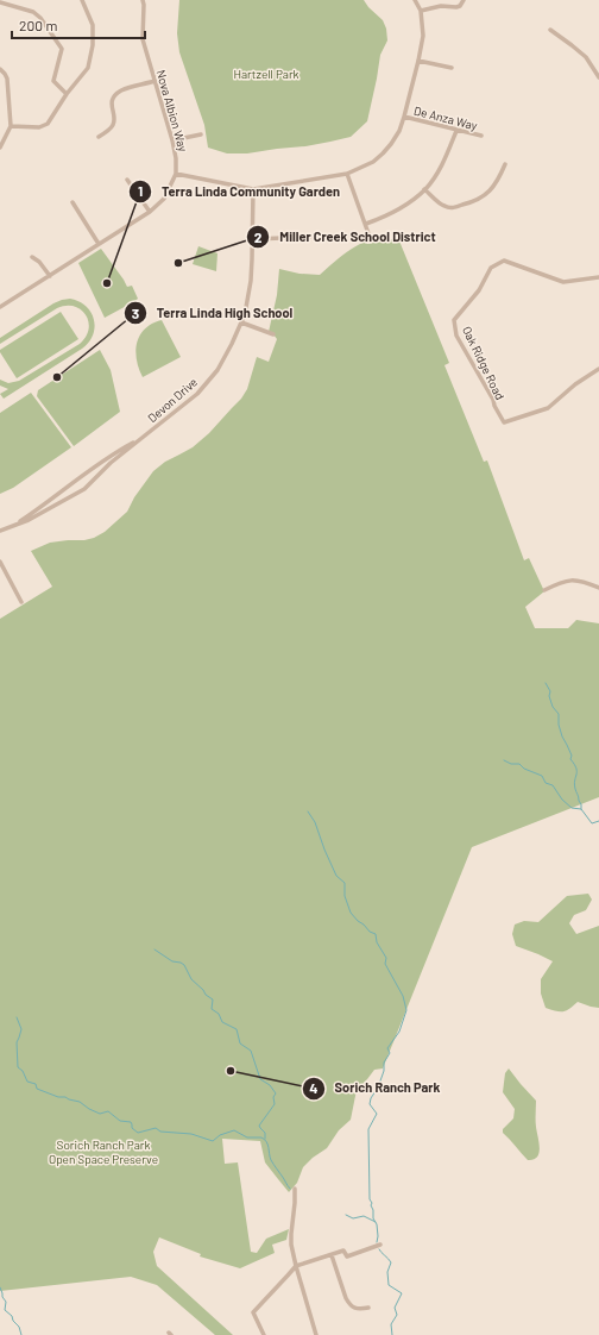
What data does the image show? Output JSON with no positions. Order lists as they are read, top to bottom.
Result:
{
  "streets": {
    "street": [
      "Nova Albion Way",
      "De Anza Way",
      "Oak Ridge Road",
      "Devon Drive"
    ]
  },
  "parks": ["Hartzell Park", "Sorich Ranch Park Open Space Preserve"],
  "places": [
    "Miller Creek School District",
    "Terra Linda Community Garden",
    "Terra Linda High School",
    "Sorich Ranch Park"
  ],
  "scale_bar": "200 m"
}
